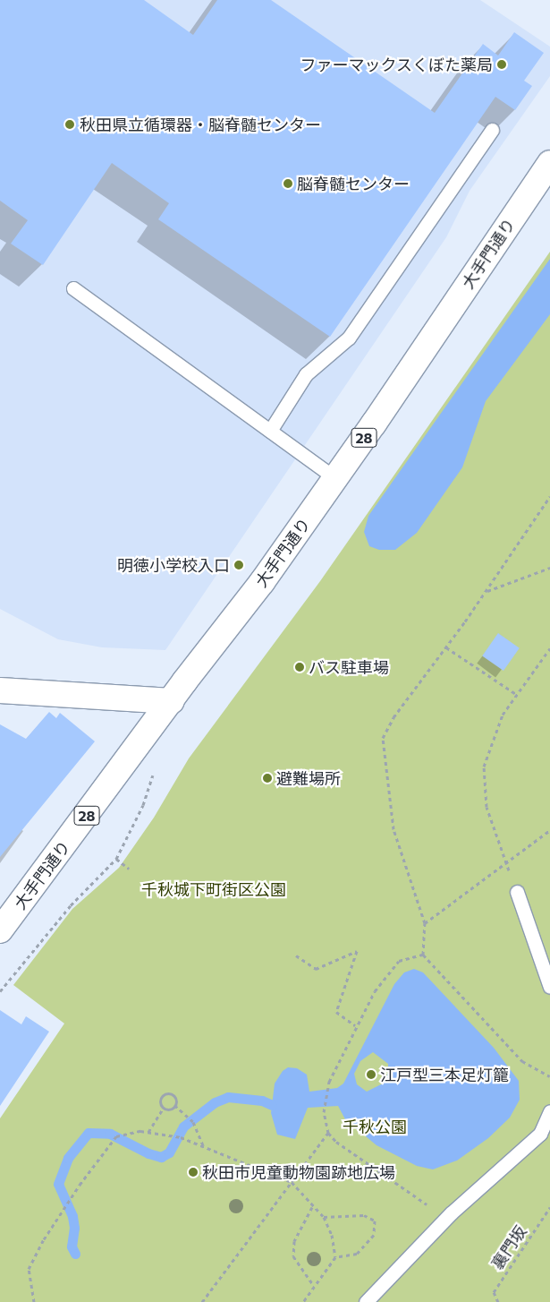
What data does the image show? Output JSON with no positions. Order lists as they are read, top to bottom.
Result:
{
  "streets": {
    "main road": ["大手門通り", "28"],
    "path": ["裏門坂"]
  },
  "parks": ["千秋城下町街区公園", "千秋公園"],
  "places": [
    "ファーマックスくぼた薬局",
    "秋田県立循環器・脳脊髄センター",
    "脳脊髄センター",
    "明徳小学校入口",
    "バス駐車場",
    "避難場所",
    "江戸型三本足灯籠",
    "秋田市児童動物園跡地広場"
  ]
}
